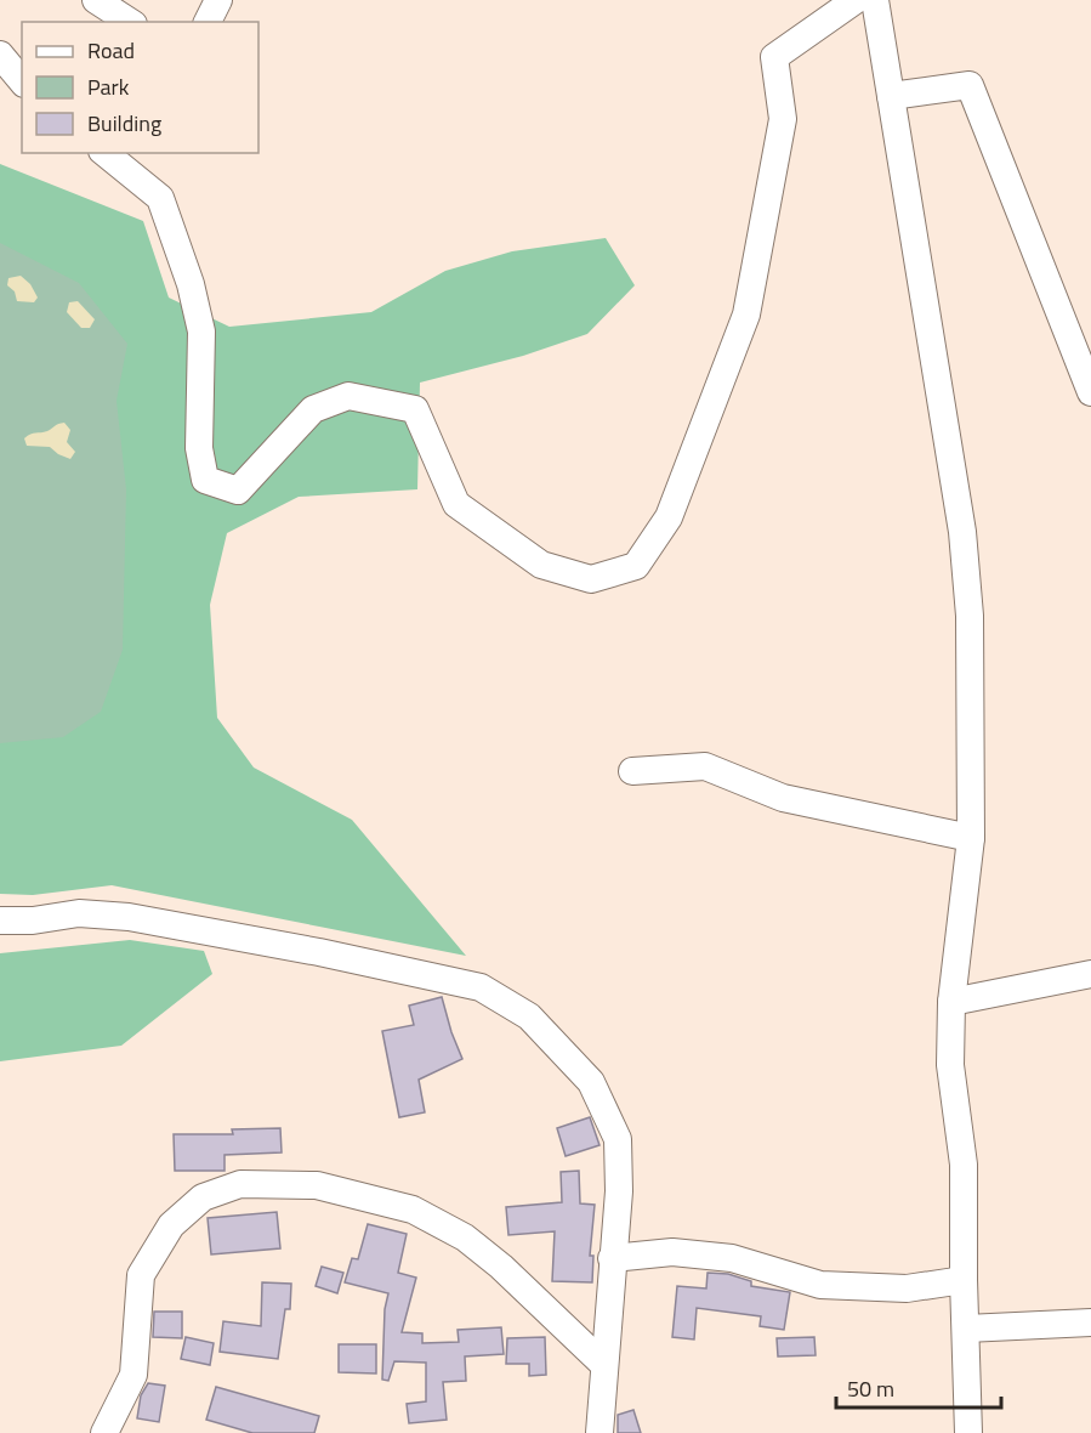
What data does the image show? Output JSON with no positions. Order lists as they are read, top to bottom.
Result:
{
  "legend": ["Road", "Park", "Building"],
  "scale_bar": "50 m"
}
